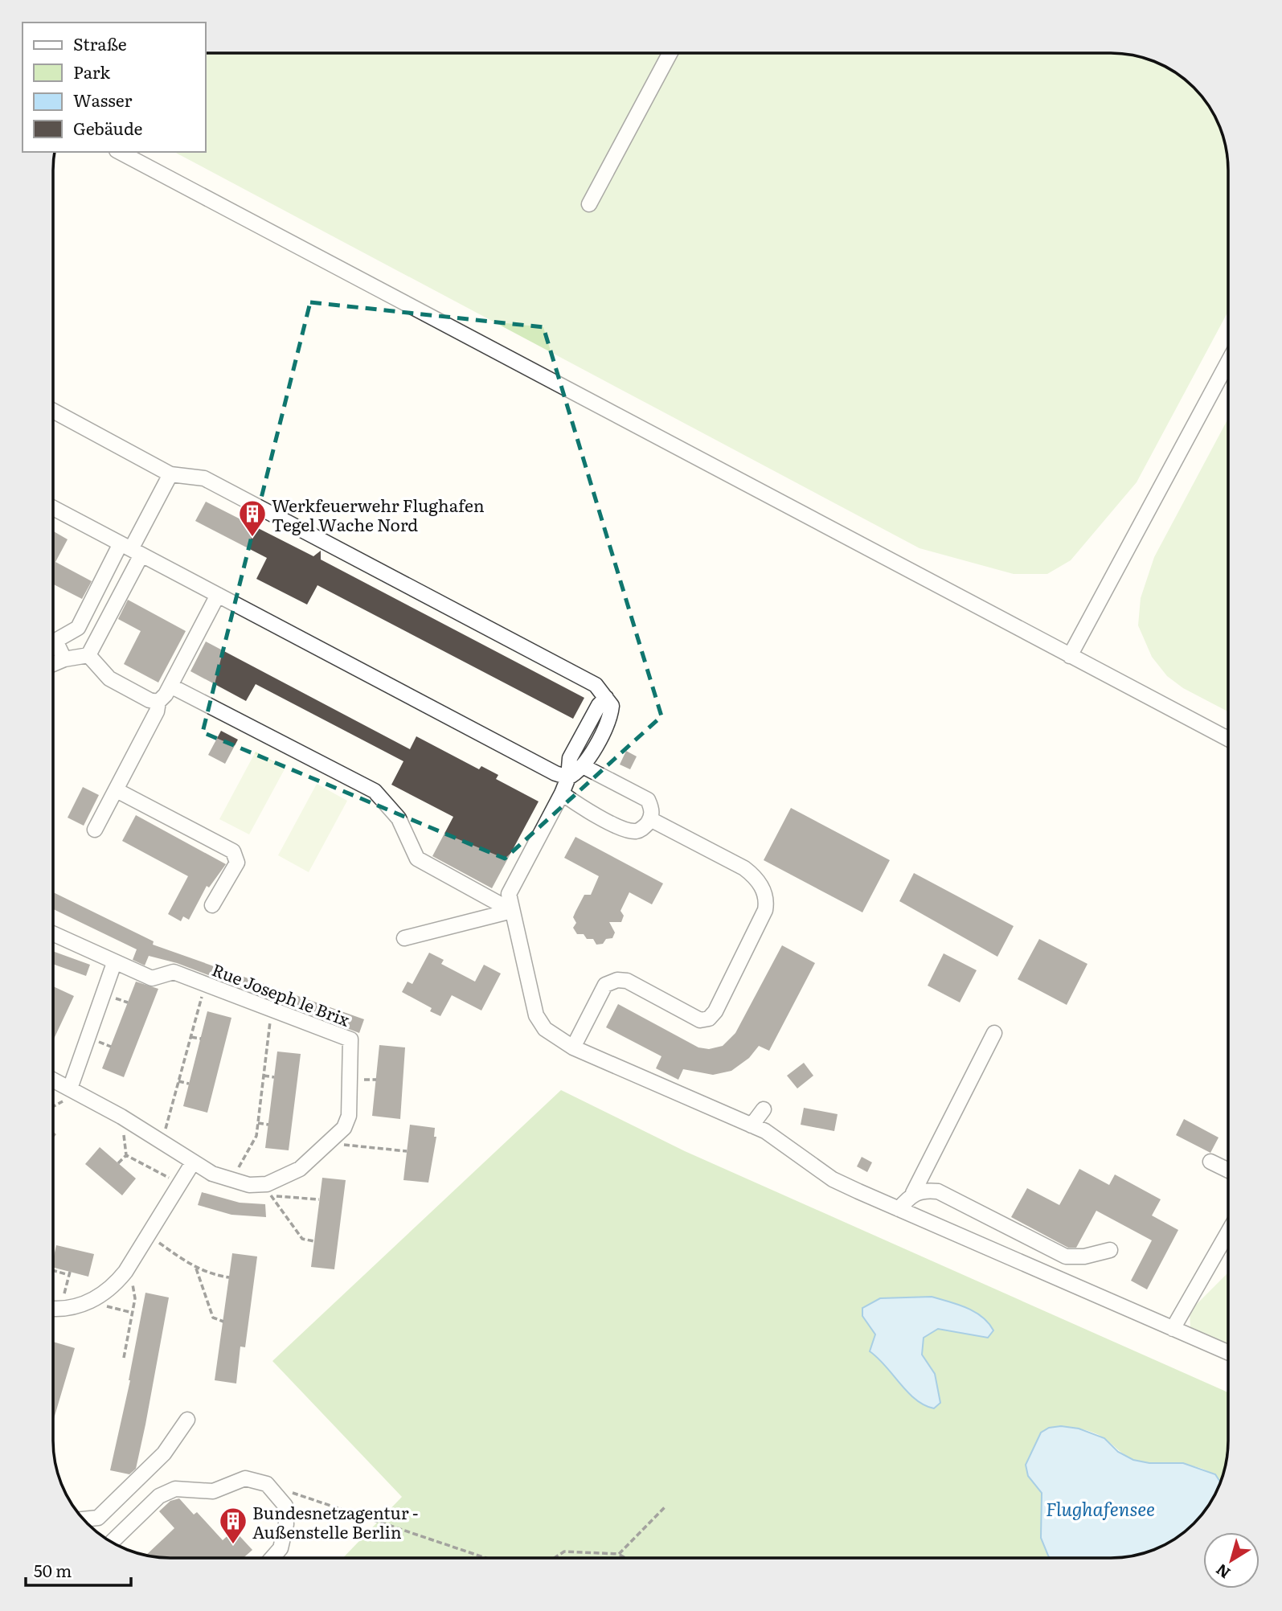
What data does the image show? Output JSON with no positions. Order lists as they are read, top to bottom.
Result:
{
  "streets": {
    "street": ["Rue Joseph le Brix"]
  },
  "water": ["Flughafensee"],
  "places": {
    "building": ["Werkfeuerwehr Flughafen Tegel Wache Nord", "Bundesnetzagentur - Außenstelle Berlin"]
  },
  "legend": [
    "Straße",
    "Park",
    "Wasser",
    "Gebäude"
  ],
  "scale_bar": "50 m",
  "north": "bottom left"
}
